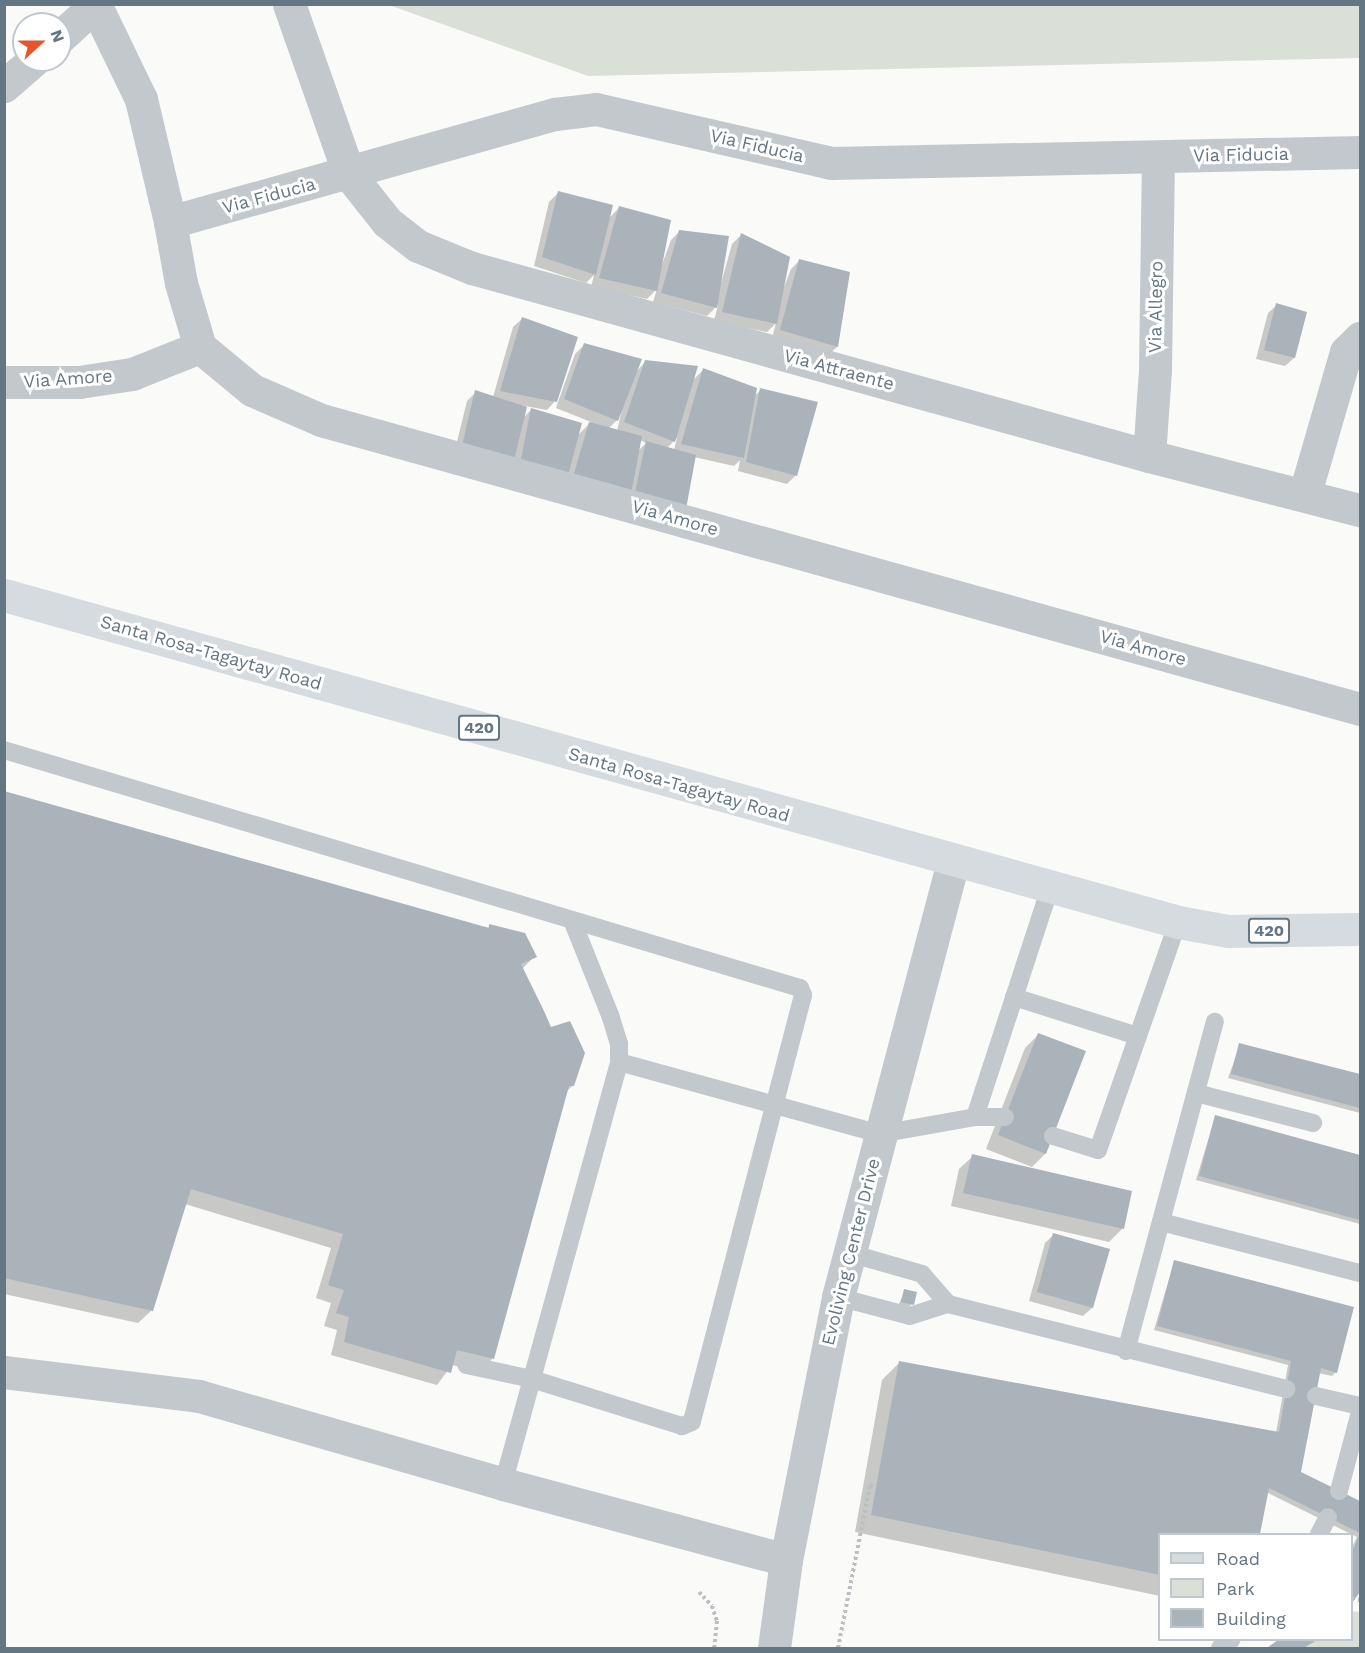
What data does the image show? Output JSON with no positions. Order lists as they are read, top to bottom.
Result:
{
  "streets": {
    "main road": ["Santa Rosa-Tagaytay Road", "420"],
    "street": [
      "Via Fiducia",
      "Via Allegro",
      "Via Attraente",
      "Via Amore",
      "Evoliving Center Drive"
    ]
  },
  "crossings": [
    ["Via Fiducia", "Via Allegro"],
    ["Via Fiducia", "Via Attraente"],
    ["Via Allegro", "Via Attraente"],
    ["Santa Rosa-Tagaytay Road", "Evoliving Center Drive"]
  ],
  "legend": ["Road", "Park", "Building"],
  "north": "right"
}
